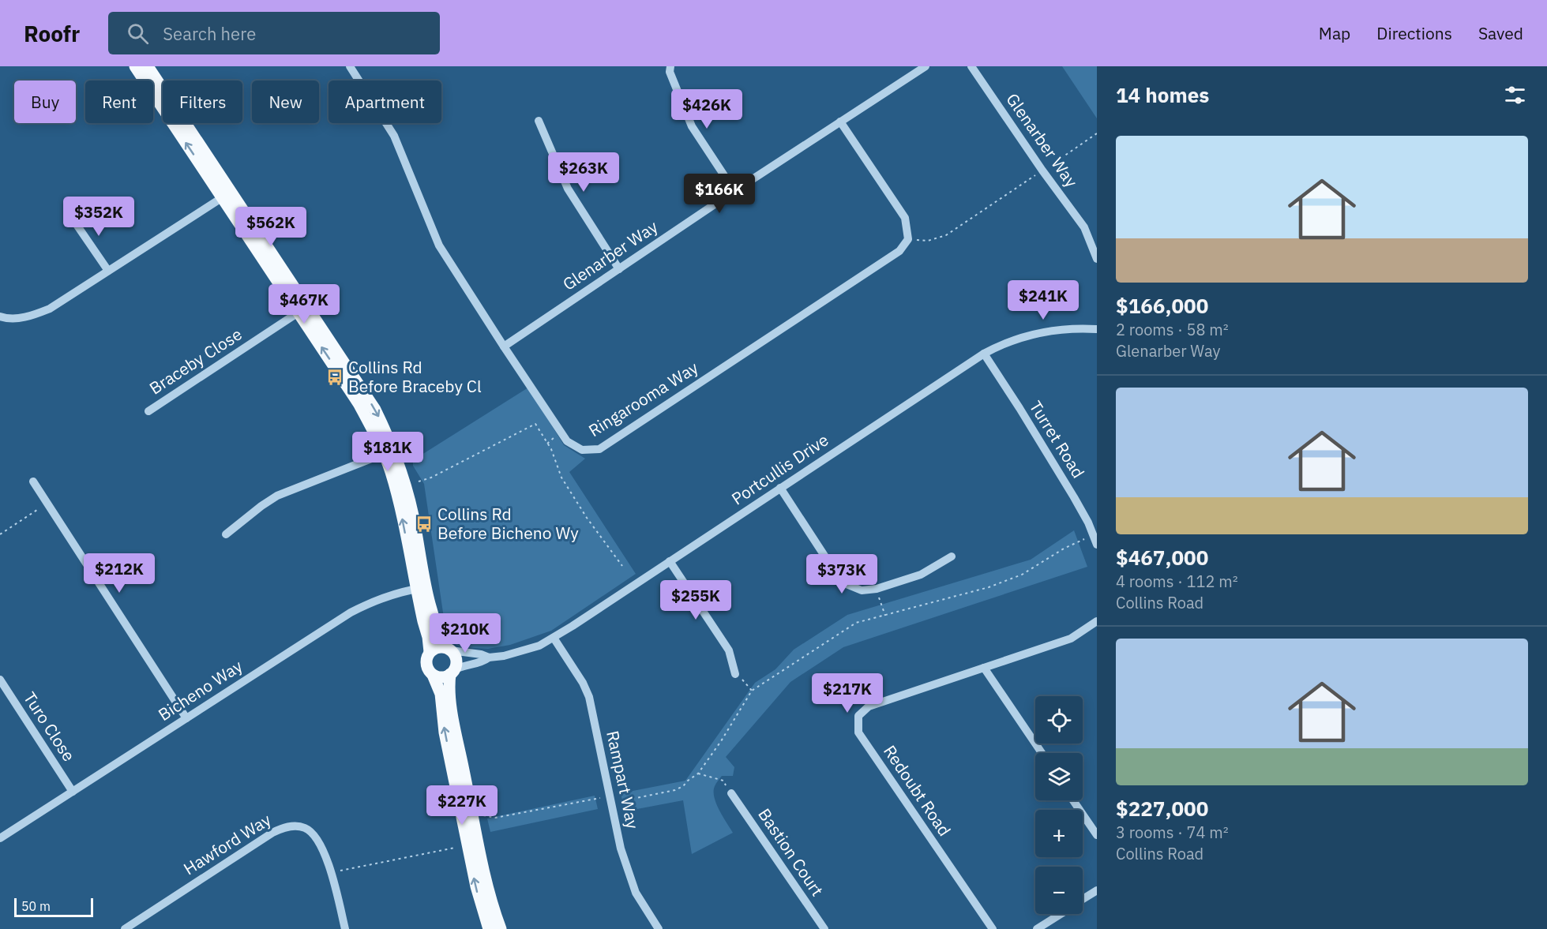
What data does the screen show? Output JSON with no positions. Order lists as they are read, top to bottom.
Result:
{
  "streets": {
    "street": [
      "Glenarber Way",
      "Braceby Close",
      "Ringarooma Way",
      "Turret Road",
      "Portcullis Drive",
      "Bicheno Way",
      "Turo Close",
      "Rampart Way",
      "Redoubt Road",
      "Hawford Way",
      "Bastion Court"
    ]
  },
  "crossings": [
    ["Glenarber Way", "Ringarooma Way"],
    ["Turret Road", "Portcullis Drive"],
    ["Portcullis Drive", "Rampart Way"],
    ["Bicheno Way", "Turo Close"]
  ],
  "places": {
    "bus stop": ["Collins Rd Before Braceby Cl", "Collins Rd Before Bicheno Wy"]
  },
  "scale_bar": "50 m",
  "page": {
    "header": "Roofr",
    "search": "Search here",
    "nav": ["Map", "Directions", "Saved"],
    "heading": "14 homes",
    "chip": [
      "Buy",
      "Rent",
      "Filters",
      "New",
      "Apartment"
    ],
    "price": [
      "$426K",
      "$263K",
      "$166K",
      "$352K",
      "$562K",
      "$241K",
      "$467K",
      "$181K",
      "$212K",
      "$373K",
      "$255K",
      "$210K",
      "$217K",
      "$227K"
    ],
    "list": [
      {
        "name": "$166,000",
        "note": "2 rooms · 58 m² · Glenarber Way"
      },
      {
        "name": "$467,000",
        "note": "4 rooms · 112 m² · Collins Road"
      },
      {
        "name": "$227,000",
        "note": "3 rooms · 74 m² · Collins Road"
      }
    ],
    "map_buttons": ["+", "−"],
    "scale": "50 m"
  }
}
